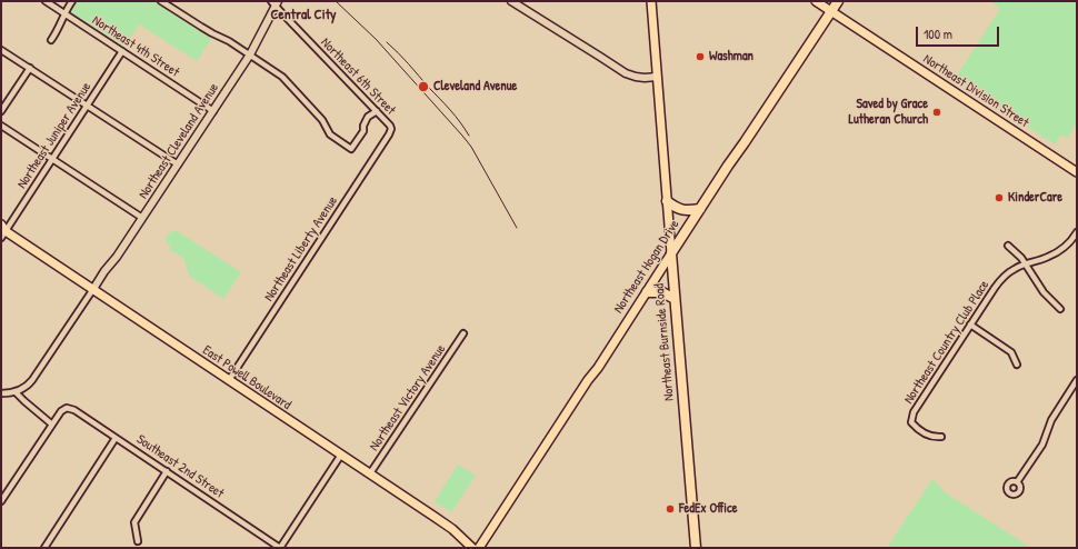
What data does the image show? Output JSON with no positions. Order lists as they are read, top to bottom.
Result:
{
  "streets": {
    "highway": ["Northeast Hogan Drive", "Northeast Burnside Road"],
    "main road": ["Northeast Division Street", "Northeast Cleveland Avenue", "East Powell Boulevard"],
    "street": [
      "Northeast 4th Street",
      "Northeast 6th Street",
      "Northeast Juniper Avenue",
      "Northeast Liberty Avenue",
      "Northeast Country Club Place",
      "Northeast Victory Avenue",
      "Southeast 2nd Street"
    ]
  },
  "crossings": [
    ["Northeast 4th Street", "Northeast Juniper Avenue"],
    ["Northeast 4th Street", "Northeast Cleveland Avenue"],
    ["Northeast 6th Street", "Northeast Cleveland Avenue"],
    ["Northeast 6th Street", "Northeast Liberty Avenue"],
    ["Northeast Division Street", "Northeast Hogan Drive"],
    ["Northeast Juniper Avenue", "East Powell Boulevard"],
    ["Northeast Cleveland Avenue", "East Powell Boulevard"],
    ["Northeast Liberty Avenue", "East Powell Boulevard"],
    ["Northeast Hogan Drive", "Northeast Burnside Road"],
    ["East Powell Boulevard", "Northeast Victory Avenue"]
  ],
  "districts": ["Central City"],
  "places": [
    "Washman",
    "Cleveland Avenue",
    "Saved by Grace Lutheran Church",
    "KinderCare",
    "FedEx Office"
  ],
  "scale_bar": "100 m"
}
